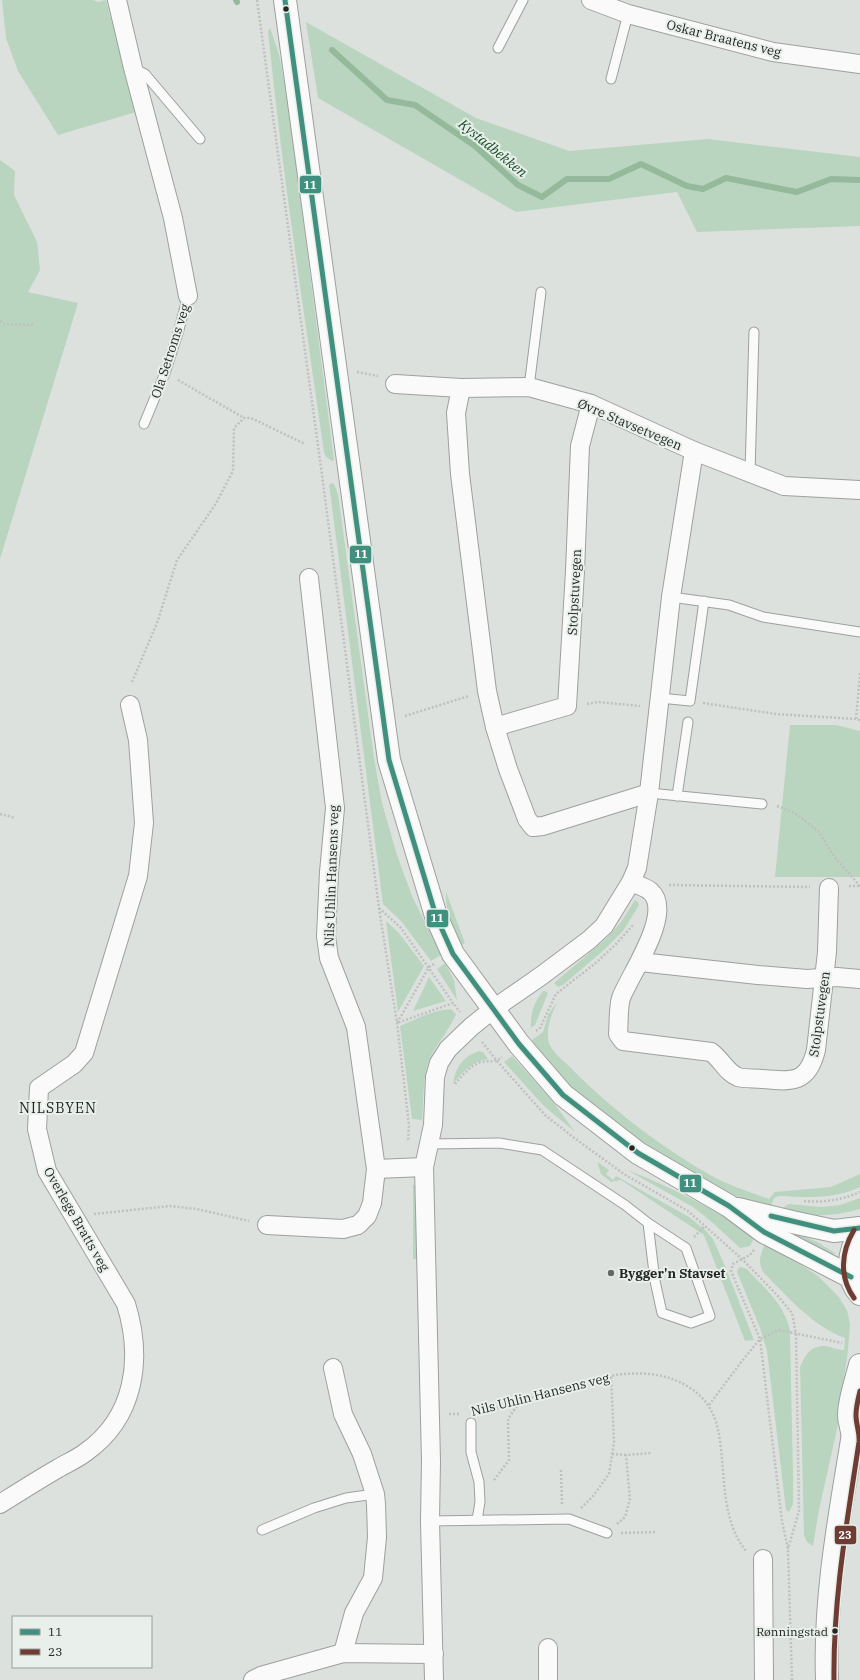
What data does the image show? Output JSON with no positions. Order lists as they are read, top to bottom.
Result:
{
  "streets": {
    "street": [
      "Oskar Braatens veg",
      "Ola Setroms veg",
      "Øvre Stavsetvegen",
      "Stolpstuvegen",
      "Nils Uhlin Hansens veg",
      "Overlege Bratts veg"
    ]
  },
  "crossings": [
    ["Øvre Stavsetvegen", "Stolpstuvegen"]
  ],
  "districts": ["NILSBYEN"],
  "water": ["Kystadbekken"],
  "places": ["Bygger'n Stavset", "Rønningstad"],
  "lines": ["transit line 11", "transit line 23"],
  "legend": ["11", "23"]
}
